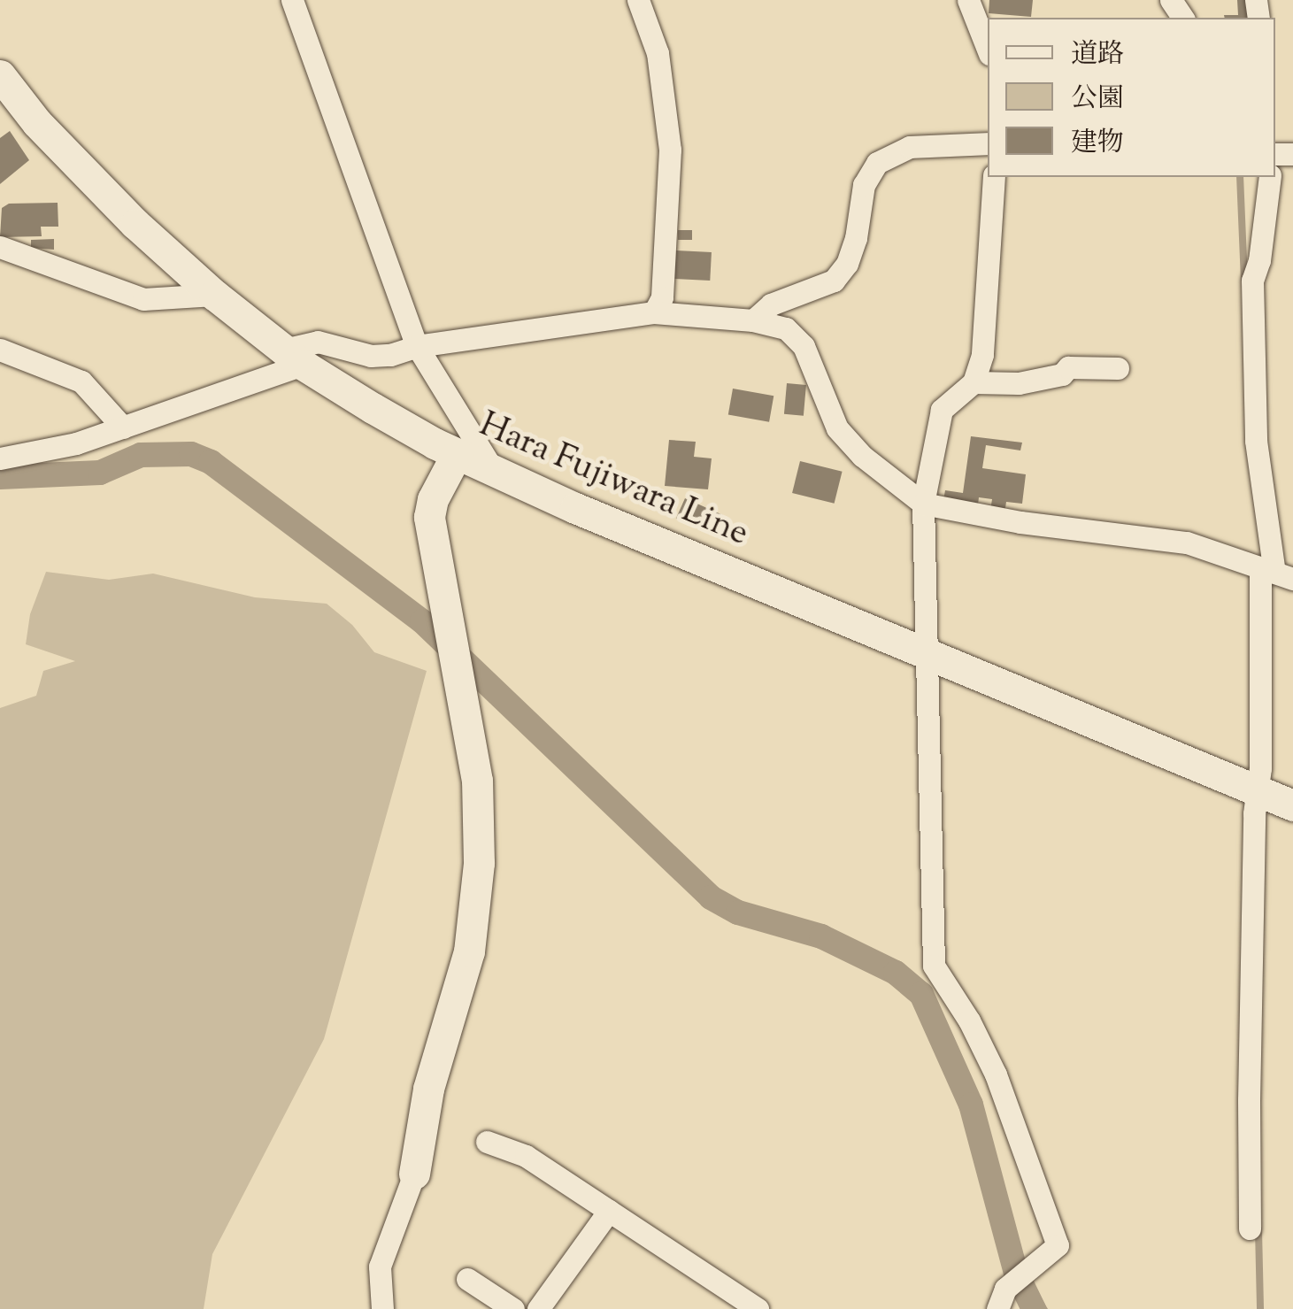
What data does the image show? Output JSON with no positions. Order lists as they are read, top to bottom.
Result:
{
  "streets": {
    "main road": ["Hara Fujiwara Line"]
  },
  "legend": ["道路", "公園", "建物"]
}
